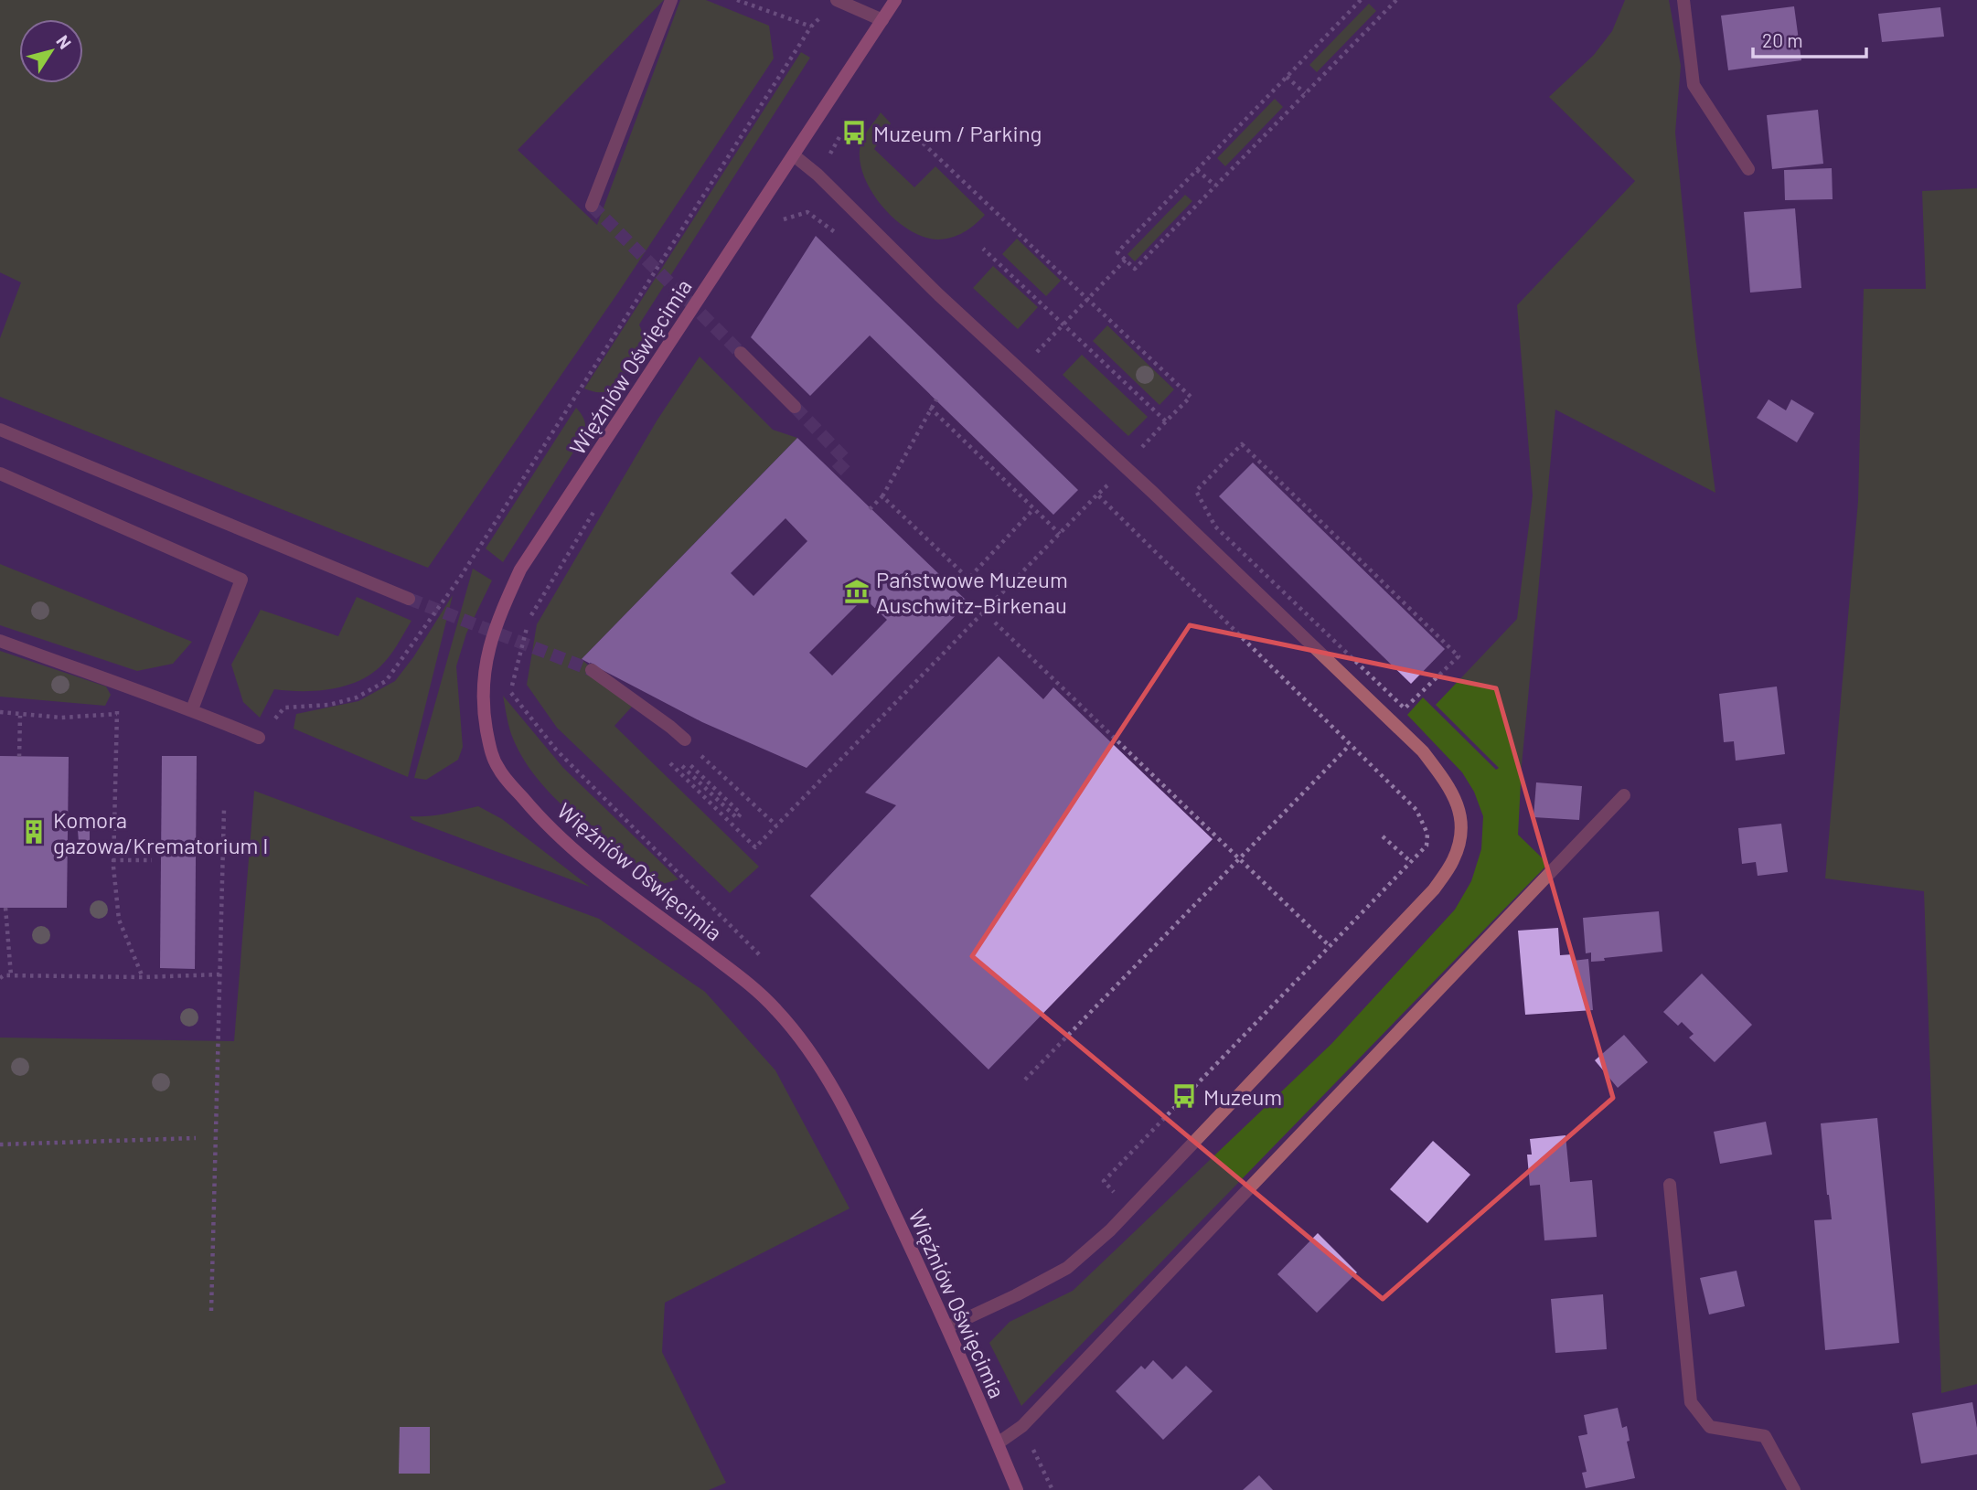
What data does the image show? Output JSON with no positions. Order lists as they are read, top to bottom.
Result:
{
  "streets": {
    "street": ["Więźniów Oświęcimia"]
  },
  "places": {
    "bus stop": ["Muzeum / Parking", "Muzeum"],
    "museum": ["Państwowe Muzeum Auschwitz-Birkenau"],
    "building": ["Komora gazowa/Krematorium I"]
  },
  "scale_bar": "20 m",
  "north": "top right"
}
